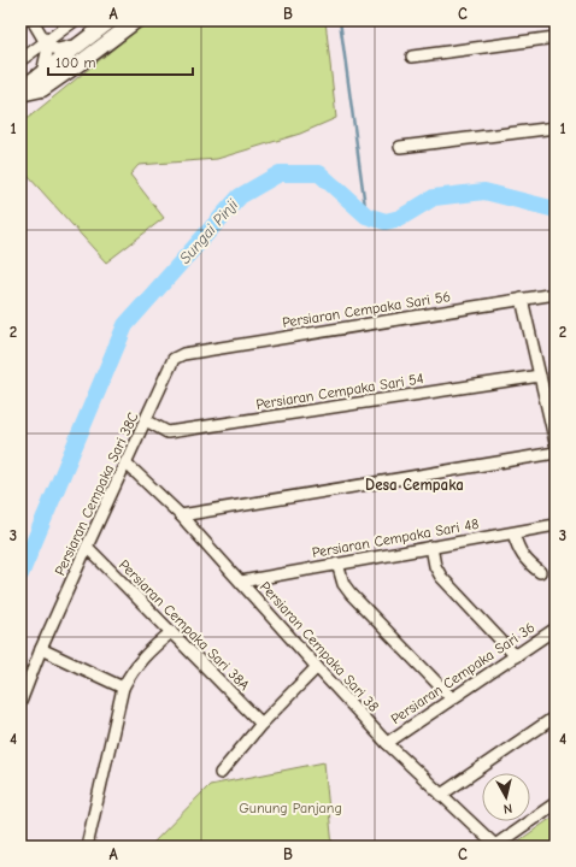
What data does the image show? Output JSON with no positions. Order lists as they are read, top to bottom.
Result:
{
  "streets": {
    "street": [
      "Persiaran Cempaka Sari 56",
      "Persiaran Cempaka Sari 54",
      "Persiaran Cempaka Sari 38C",
      "Persiaran Cempaka Sari 48",
      "Persiaran Cempaka Sari 38A",
      "Persiaran Cempaka Sari 38",
      "Persiaran Cempaka Sari 36"
    ]
  },
  "crossings": [
    ["Persiaran Cempaka Sari 56", "Persiaran Cempaka Sari 38C"],
    ["Persiaran Cempaka Sari 54", "Persiaran Cempaka Sari 38C"],
    ["Persiaran Cempaka Sari 38C", "Persiaran Cempaka Sari 38A"],
    ["Persiaran Cempaka Sari 38C", "Persiaran Cempaka Sari 38"],
    ["Persiaran Cempaka Sari 48", "Persiaran Cempaka Sari 38"],
    ["Persiaran Cempaka Sari 38", "Persiaran Cempaka Sari 36"]
  ],
  "districts": ["Desa Cempaka"],
  "water": ["Sungai Pinji"],
  "parks": ["Gunung Panjang"],
  "scale_bar": "100 m",
  "north": "bottom",
  "grid": {
    "columns": ["A", "B", "C"],
    "rows": [
      "1",
      "2",
      "3",
      "4"
    ]
  }
}
